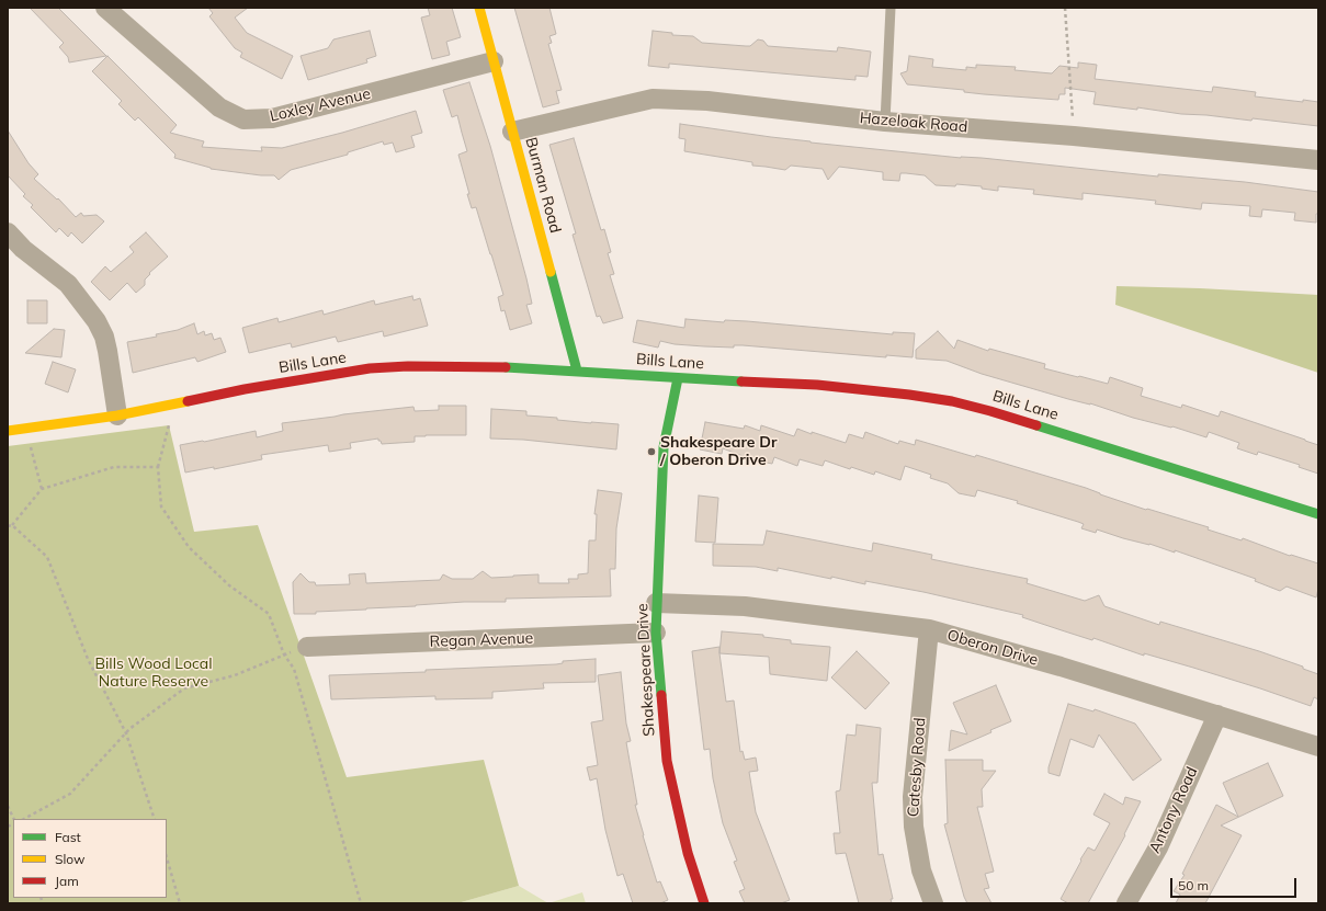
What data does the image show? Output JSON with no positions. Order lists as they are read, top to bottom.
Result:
{
  "streets": {
    "street": [
      "Loxley Avenue",
      "Hazeloak Road",
      "Burman Road",
      "Bills Lane",
      "Regan Avenue",
      "Oberon Drive",
      "Shakespeare Drive",
      "Catesby Road",
      "Antony Road"
    ]
  },
  "crossings": [
    ["Loxley Avenue", "Burman Road"],
    ["Hazeloak Road", "Burman Road"],
    ["Burman Road", "Bills Lane"],
    ["Bills Lane", "Shakespeare Drive"],
    ["Regan Avenue", "Shakespeare Drive"],
    ["Oberon Drive", "Shakespeare Drive"],
    ["Oberon Drive", "Catesby Road"],
    ["Oberon Drive", "Antony Road"]
  ],
  "parks": ["Bills Wood Local Nature Reserve"],
  "places": ["Shakespeare Dr / Oberon Drive"],
  "legend": ["Fast", "Slow", "Jam"],
  "scale_bar": "50 m"
}
